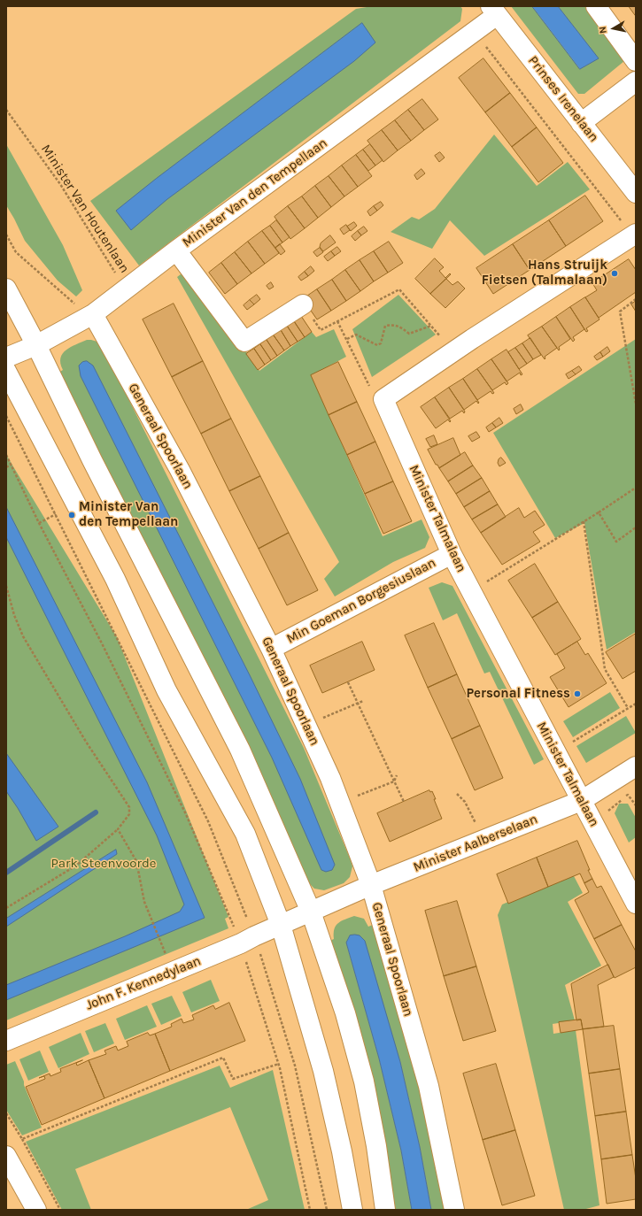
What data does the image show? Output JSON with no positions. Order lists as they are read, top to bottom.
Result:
{
  "streets": {
    "street": [
      "Prinses Irenelaan",
      "Minister Van den Tempellaan",
      "Generaal Spoorlaan",
      "Minister Talmalaan",
      "Min Goeman Borgesiuslaan",
      "Minister Aalberselaan",
      "John F. Kennedylaan"
    ],
    "path": ["Minister Van Houtenlaan"]
  },
  "crossings": [
    ["Prinses Irenelaan", "Minister Van den Tempellaan"],
    ["Minister Van den Tempellaan", "Minister Van Houtenlaan"],
    ["Minister Van den Tempellaan", "Generaal Spoorlaan"],
    ["Generaal Spoorlaan", "Min Goeman Borgesiuslaan"],
    ["Generaal Spoorlaan", "Minister Aalberselaan"],
    ["Minister Talmalaan", "Min Goeman Borgesiuslaan"],
    ["Minister Talmalaan", "Minister Aalberselaan"],
    ["Minister Aalberselaan", "John F. Kennedylaan"]
  ],
  "parks": ["Park Steenvoorde"],
  "places": ["Hans Struijk Fietsen (Talmalaan)", "Minister Van den Tempellaan", "Personal Fitness"],
  "north": "left"
}
